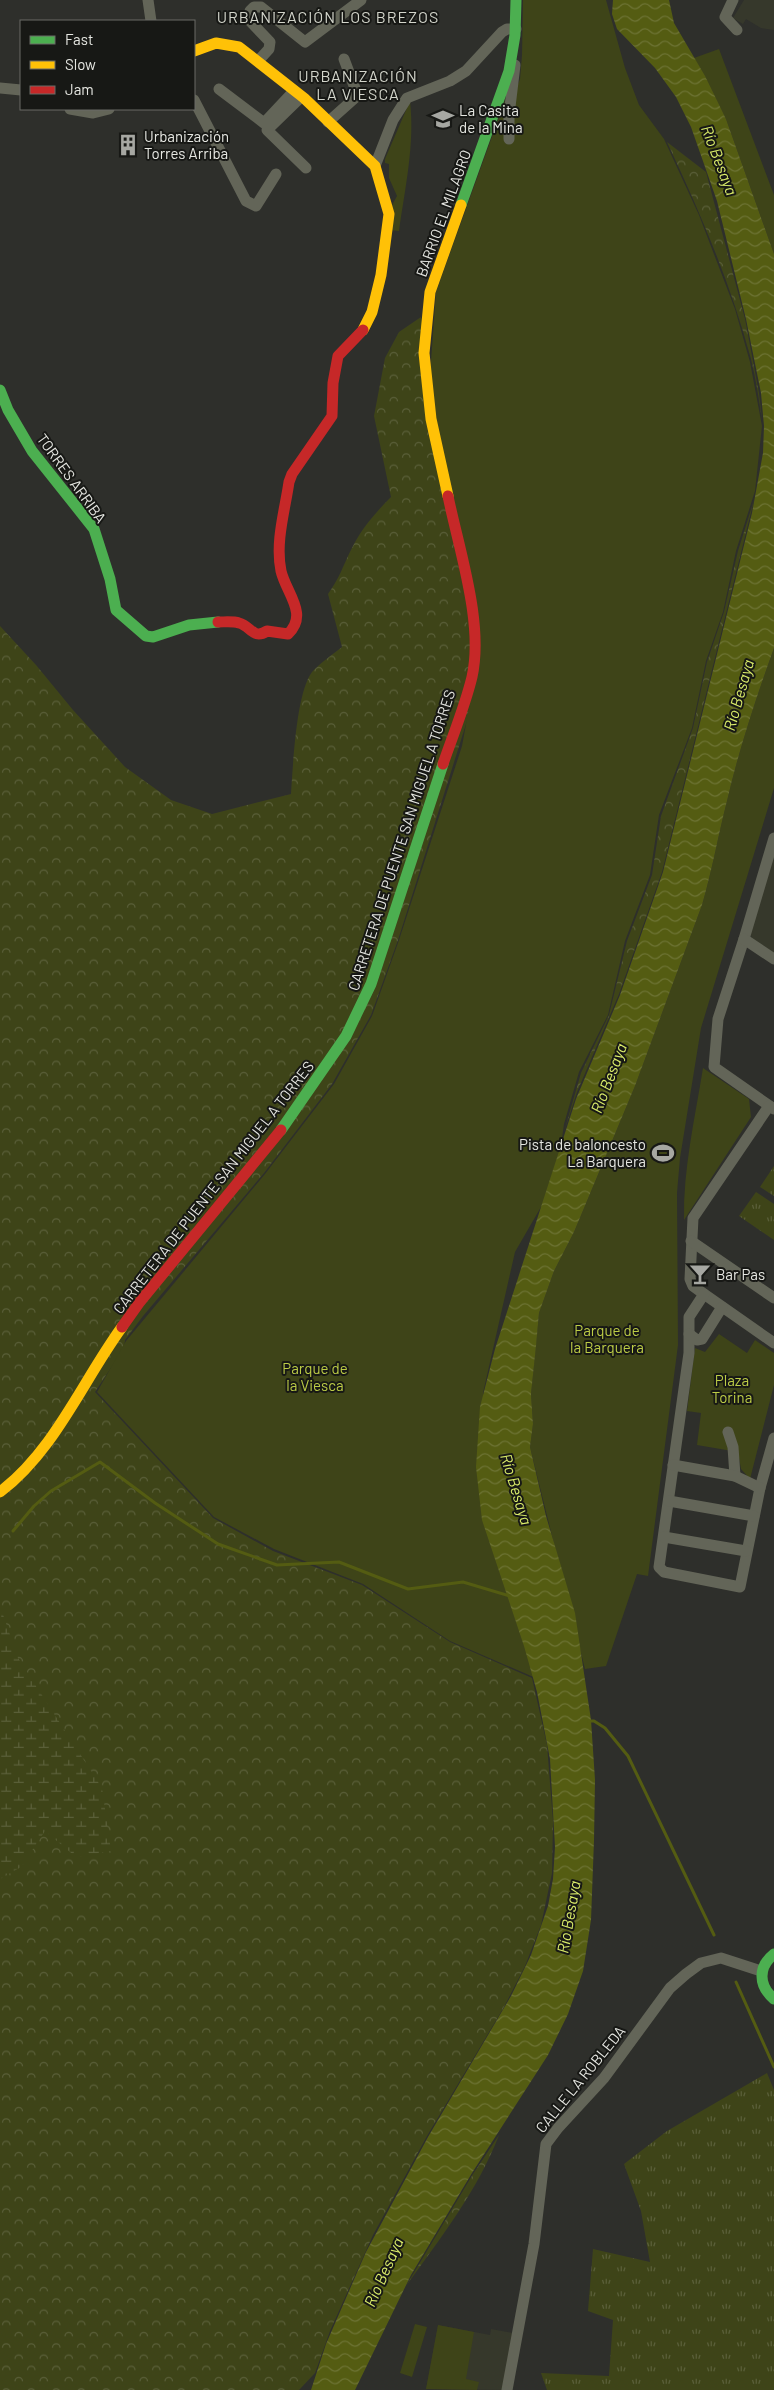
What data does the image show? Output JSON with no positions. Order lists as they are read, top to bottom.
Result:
{
  "streets": {
    "street": [
      "BARRIO EL MILAGRO",
      "TORRES ARRIBA",
      "CARRETERA DE PUENTE SAN MIGUEL A TORRES",
      "CALLE LA ROBLEDA"
    ]
  },
  "crossings": [
    ["BARRIO EL MILAGRO", "CARRETERA DE PUENTE SAN MIGUEL A TORRES"]
  ],
  "districts": ["URBANIZACIÓN LOS BREZOS", "URBANIZACIÓN LA VIESCA"],
  "water": ["Río Besaya"],
  "parks": ["Parque de la Barquera", "Parque de la Viesca", "Plaza Torina"],
  "places": {
    "school or university": ["La Casita de la Mina"],
    "building": ["Urbanización Torres Arriba"],
    "sports": ["Pista de baloncesto La Barquera"],
    "bar": ["Bar Pas"]
  },
  "legend": ["Fast", "Slow", "Jam"]
}
